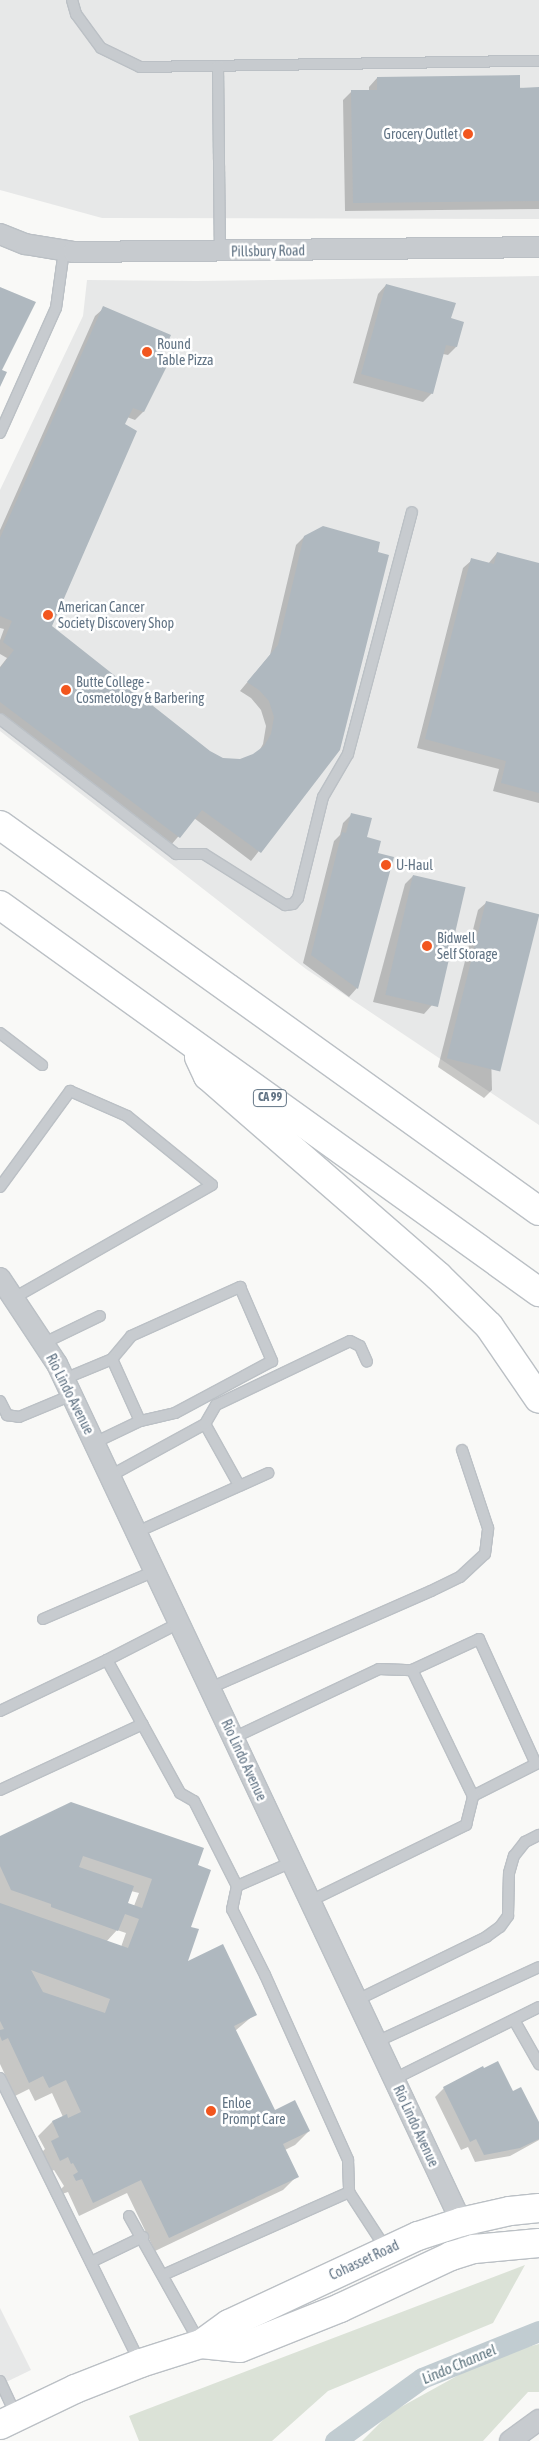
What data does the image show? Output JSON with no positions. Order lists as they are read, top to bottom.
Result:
{
  "streets": {
    "main road": ["CA 99", "Cohasset Road"],
    "street": ["Pillsbury Road", "Rio Lindo Avenue"]
  },
  "crossings": [
    ["Rio Lindo Avenue", "Cohasset Road"]
  ],
  "water": ["Lindo Channel"],
  "places": [
    "Grocery Outlet",
    "Round Table Pizza",
    "American Cancer Society Discovery Shop",
    "Butte College - Cosmetology & Barbering",
    "U-Haul",
    "Bidwell Self Storage",
    "Enloe Prompt Care"
  ]
}
